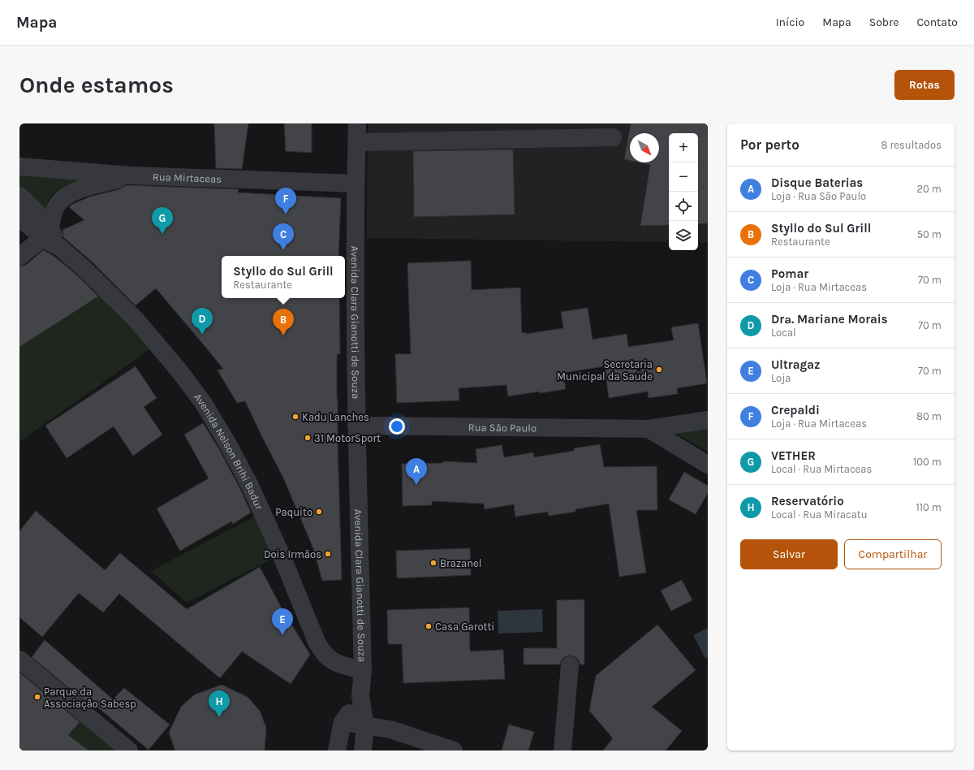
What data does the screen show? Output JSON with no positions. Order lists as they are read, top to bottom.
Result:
{
  "streets": {
    "street": [
      "Rua Mirtaceas",
      "Avenida Clara Gianotti de Souza",
      "Rua São Paulo",
      "Avenida Nelson Brihi Badur"
    ]
  },
  "crossings": [
    ["Rua Mirtaceas", "Avenida Clara Gianotti de Souza"],
    ["Avenida Clara Gianotti de Souza", "Rua São Paulo"],
    ["Avenida Clara Gianotti de Souza", "Avenida Nelson Brihi Badur"]
  ],
  "places": [
    "Secretaria Municipal da Saúde",
    "Kadu Lanches",
    "31 MotorSport",
    "Paquito",
    "Dois Irmãos",
    "Brazanel",
    "Casa Garotti",
    "Parque da Associação Sabesp"
  ],
  "north": "bottom right",
  "page": {
    "header": "Mapa",
    "nav": [
      "Início",
      "Mapa",
      "Sobre",
      "Contato"
    ],
    "buttons": [
      "Rotas",
      ["Salvar", "Compartilhar"]
    ],
    "title": "Onde estamos",
    "heading": ["Por perto", "8 resultados"],
    "map_buttons": ["+", "−"],
    "list": [
      {
        "mark": "A",
        "name": "Disque Baterias",
        "note": "Loja · Rua São Paulo",
        "value": "20 m"
      },
      {
        "mark": "B",
        "name": "Styllo do Sul Grill",
        "note": "Restaurante",
        "value": "50 m"
      },
      {
        "mark": "C",
        "name": "Pomar",
        "note": "Loja · Rua Mirtaceas",
        "value": "70 m"
      },
      {
        "mark": "D",
        "name": "Drª. Mariane Morais",
        "note": "Local",
        "value": "70 m"
      },
      {
        "mark": "E",
        "name": "Ultragaz",
        "note": "Loja",
        "value": "70 m"
      },
      {
        "mark": "F",
        "name": "Crepaldi",
        "note": "Loja · Rua Mirtaceas",
        "value": "80 m"
      },
      {
        "mark": "G",
        "name": "VETHER",
        "note": "Local · Rua Mirtaceas",
        "value": "100 m"
      },
      {
        "mark": "H",
        "name": "Reservatório",
        "note": "Local · Rua Miracatu",
        "value": "110 m"
      }
    ],
    "pins": [
      "F",
      "G",
      "C",
      "D",
      "B",
      "A",
      "E",
      "H"
    ],
    "popup": ["Styllo do Sul Grill", "Restaurante"]
  }
}
